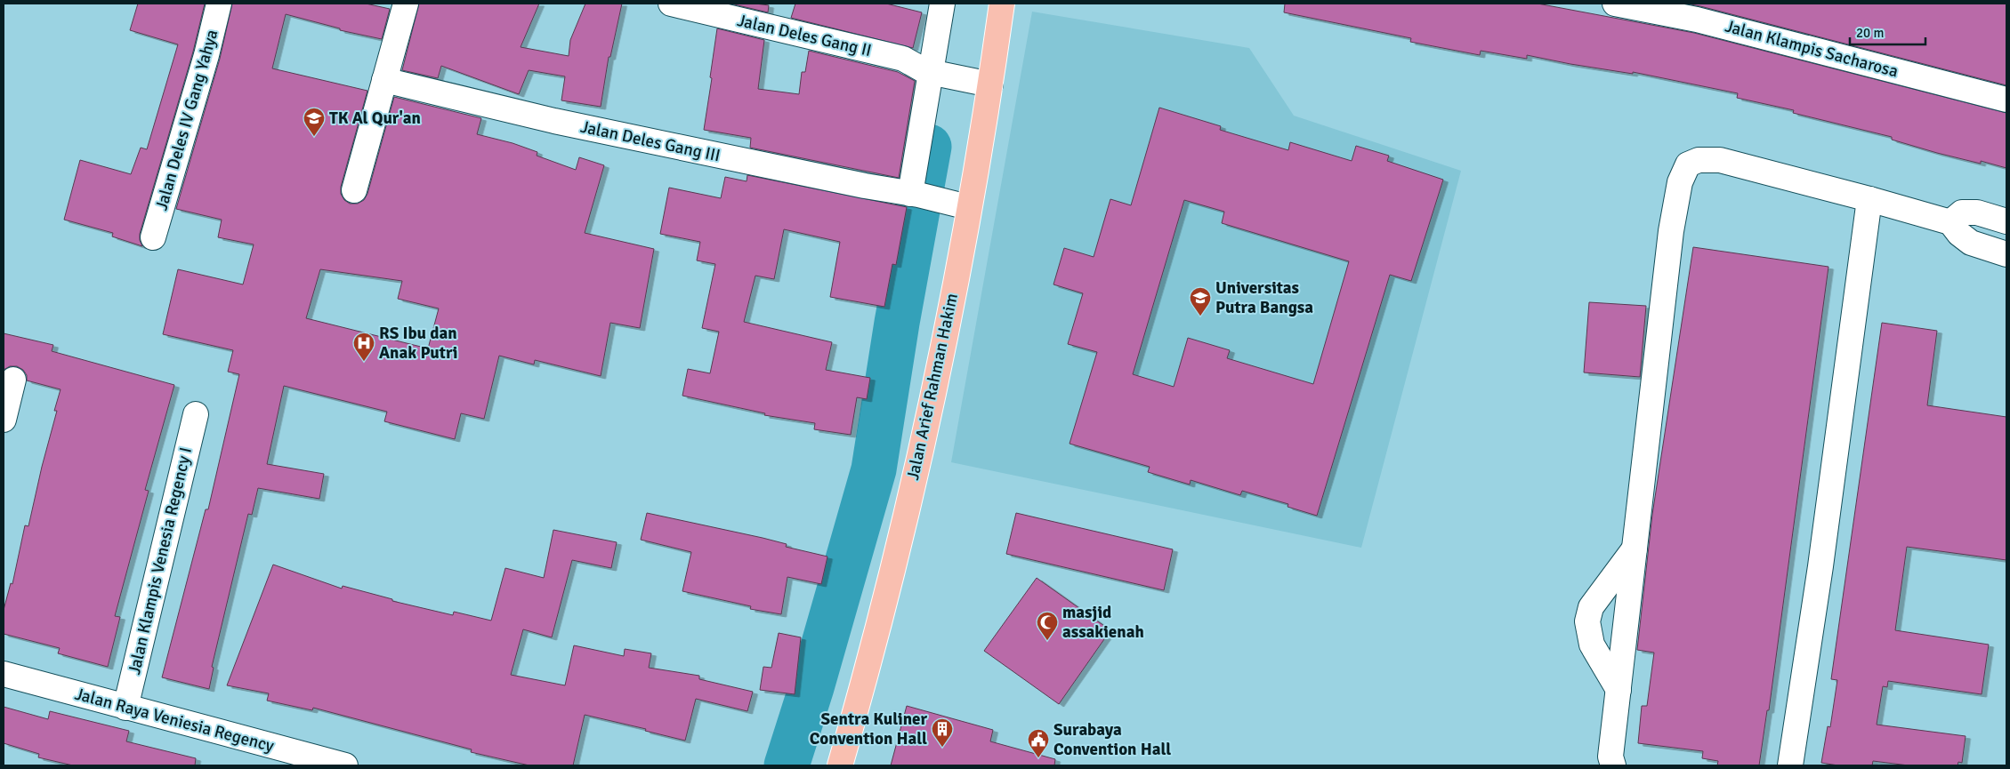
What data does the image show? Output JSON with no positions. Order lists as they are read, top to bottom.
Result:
{
  "streets": {
    "main road": ["Jalan Arief Rahman Hakim"],
    "street": [
      "Jalan Deles Gang II",
      "Jalan Klampis Sacharosa",
      "Jalan Deles IV Gang Yahya",
      "Jalan Deles Gang III",
      "Jalan Klampis Venesia Regency I",
      "Jalan Raya Veniesia Regency"
    ]
  },
  "crossings": [
    ["Jalan Deles Gang II", "Jalan Arief Rahman Hakim"],
    ["Jalan Deles Gang III", "Jalan Arief Rahman Hakim"],
    ["Jalan Klampis Venesia Regency I", "Jalan Raya Veniesia Regency"]
  ],
  "places": {
    "school or university": ["TK Al Qur'an", "Universitas Putra Bangsa"],
    "hospital": ["RS Ibu dan Anak Putri"],
    "mosque": ["masjid assakienah"],
    "building": ["Sentra Kuliner Convention Hall"],
    "public building": ["Surabaya Convention Hall"]
  },
  "scale_bar": "20 m"
}
